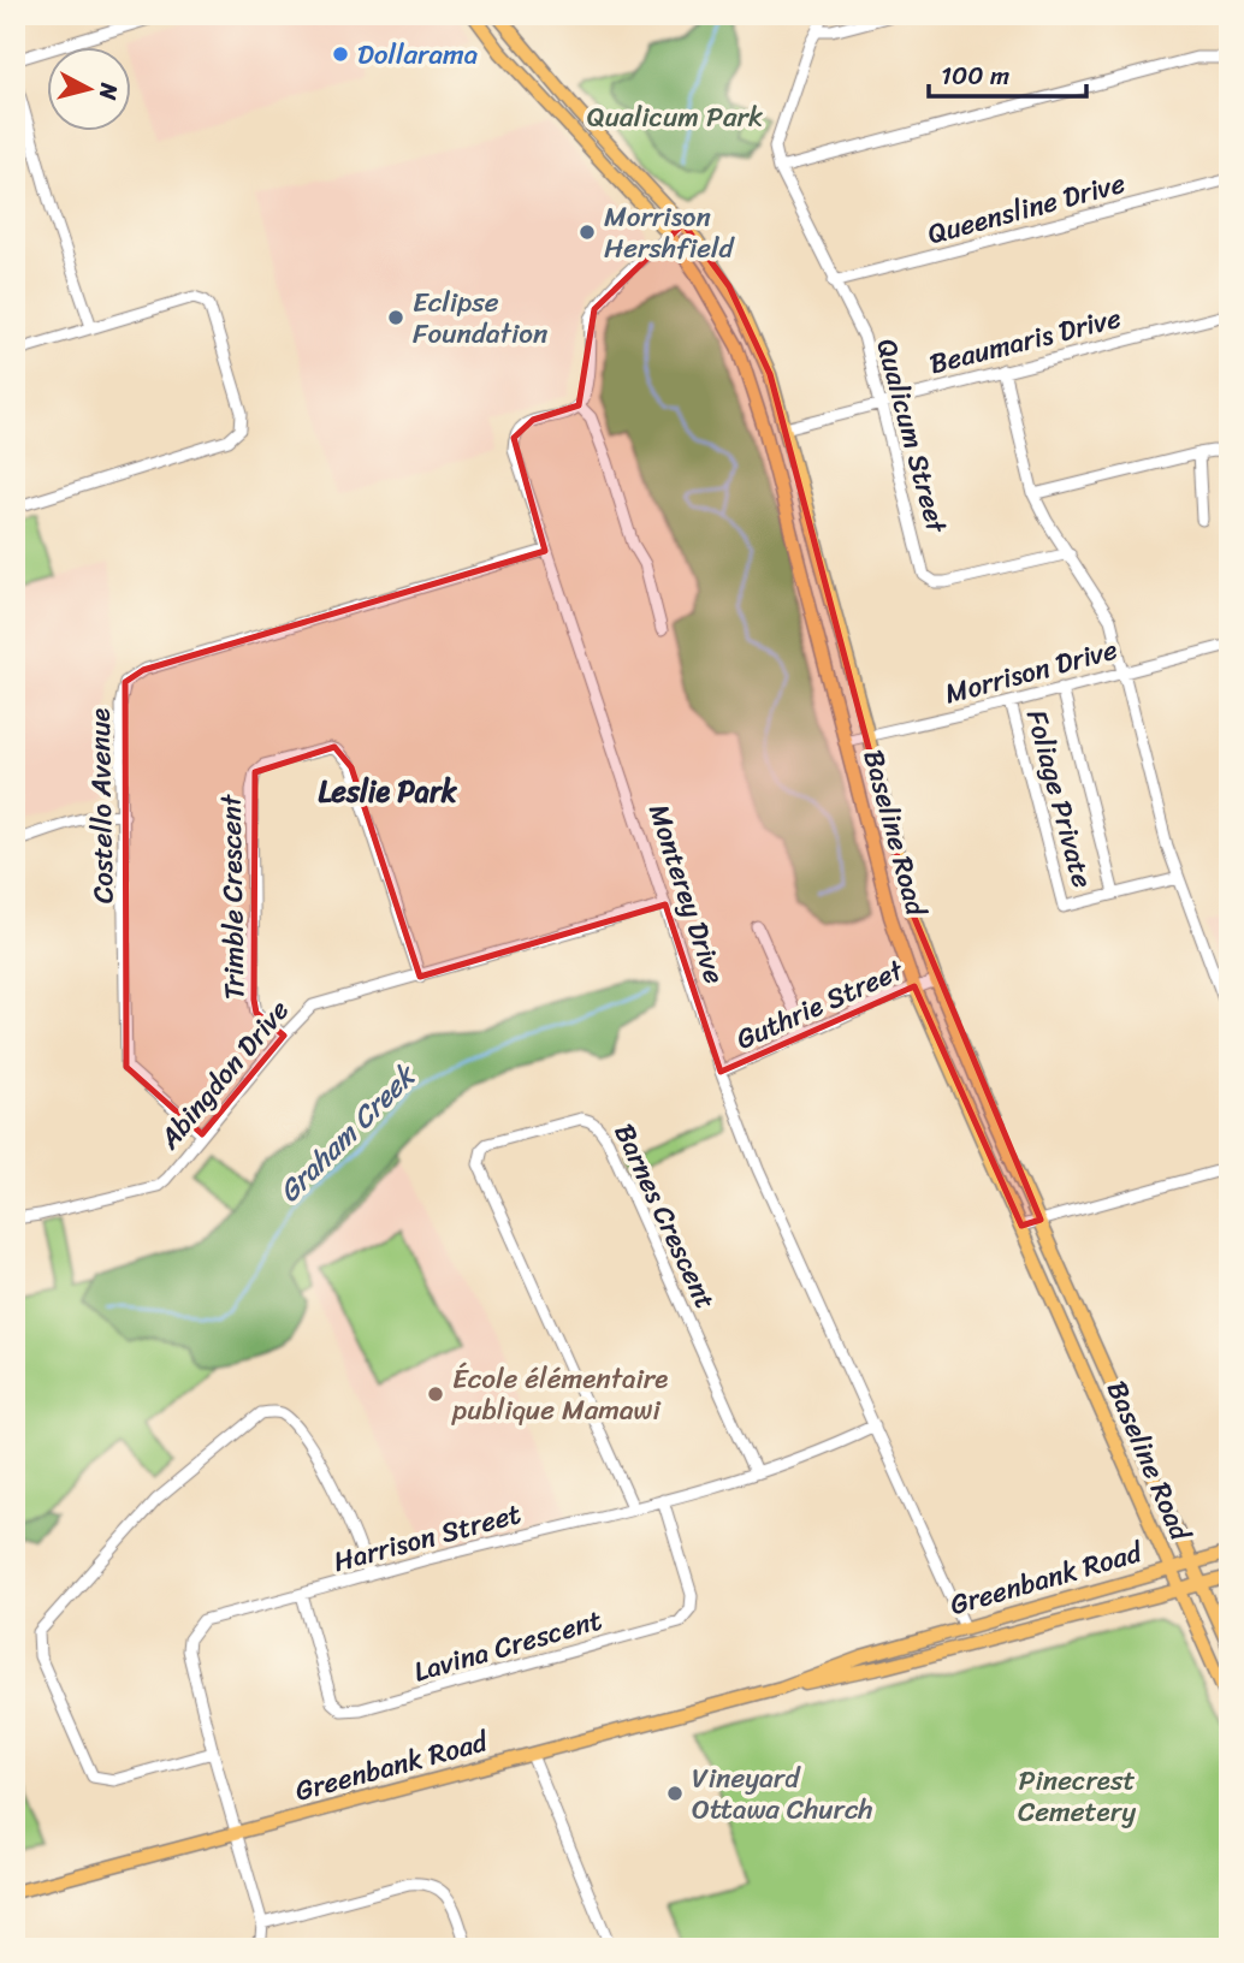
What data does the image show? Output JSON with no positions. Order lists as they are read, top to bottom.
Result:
{
  "streets": {
    "main road": ["Baseline Road", "Greenbank Road"],
    "street": [
      "Queensline Drive",
      "Beaumaris Drive",
      "Qualicum Street",
      "Morrison Drive",
      "Foliage Private",
      "Costello Avenue",
      "Monterey Drive",
      "Trimble Crescent",
      "Guthrie Street",
      "Abingdon Drive",
      "Barnes Crescent",
      "Harrison Street",
      "Lavina Crescent"
    ]
  },
  "crossings": [
    ["Queensline Drive", "Qualicum Street"],
    ["Beaumaris Drive", "Qualicum Street"],
    ["Beaumaris Drive", "Baseline Road"],
    ["Morrison Drive", "Foliage Private"],
    ["Morrison Drive", "Baseline Road"],
    ["Costello Avenue", "Monterey Drive"],
    ["Costello Avenue", "Abingdon Drive"],
    ["Baseline Road", "Guthrie Street"],
    ["Baseline Road", "Greenbank Road"],
    ["Monterey Drive", "Guthrie Street"],
    ["Monterey Drive", "Abingdon Drive"],
    ["Monterey Drive", "Harrison Street"],
    ["Monterey Drive", "Greenbank Road"],
    ["Trimble Crescent", "Abingdon Drive"],
    ["Barnes Crescent", "Harrison Street"],
    ["Harrison Street", "Greenbank Road"],
    ["Harrison Street", "Lavina Crescent"]
  ],
  "districts": ["Leslie Park"],
  "water": ["Graham Creek"],
  "parks": ["Qualicum Park", "Pinecrest Cemetery"],
  "places": [
    "Dollarama",
    "Morrison Hershfield",
    "Eclipse Foundation",
    "École élémentaire publique Mamawi",
    "Vineyard Ottawa Church"
  ],
  "scale_bar": "100 m",
  "north": "right"
}
